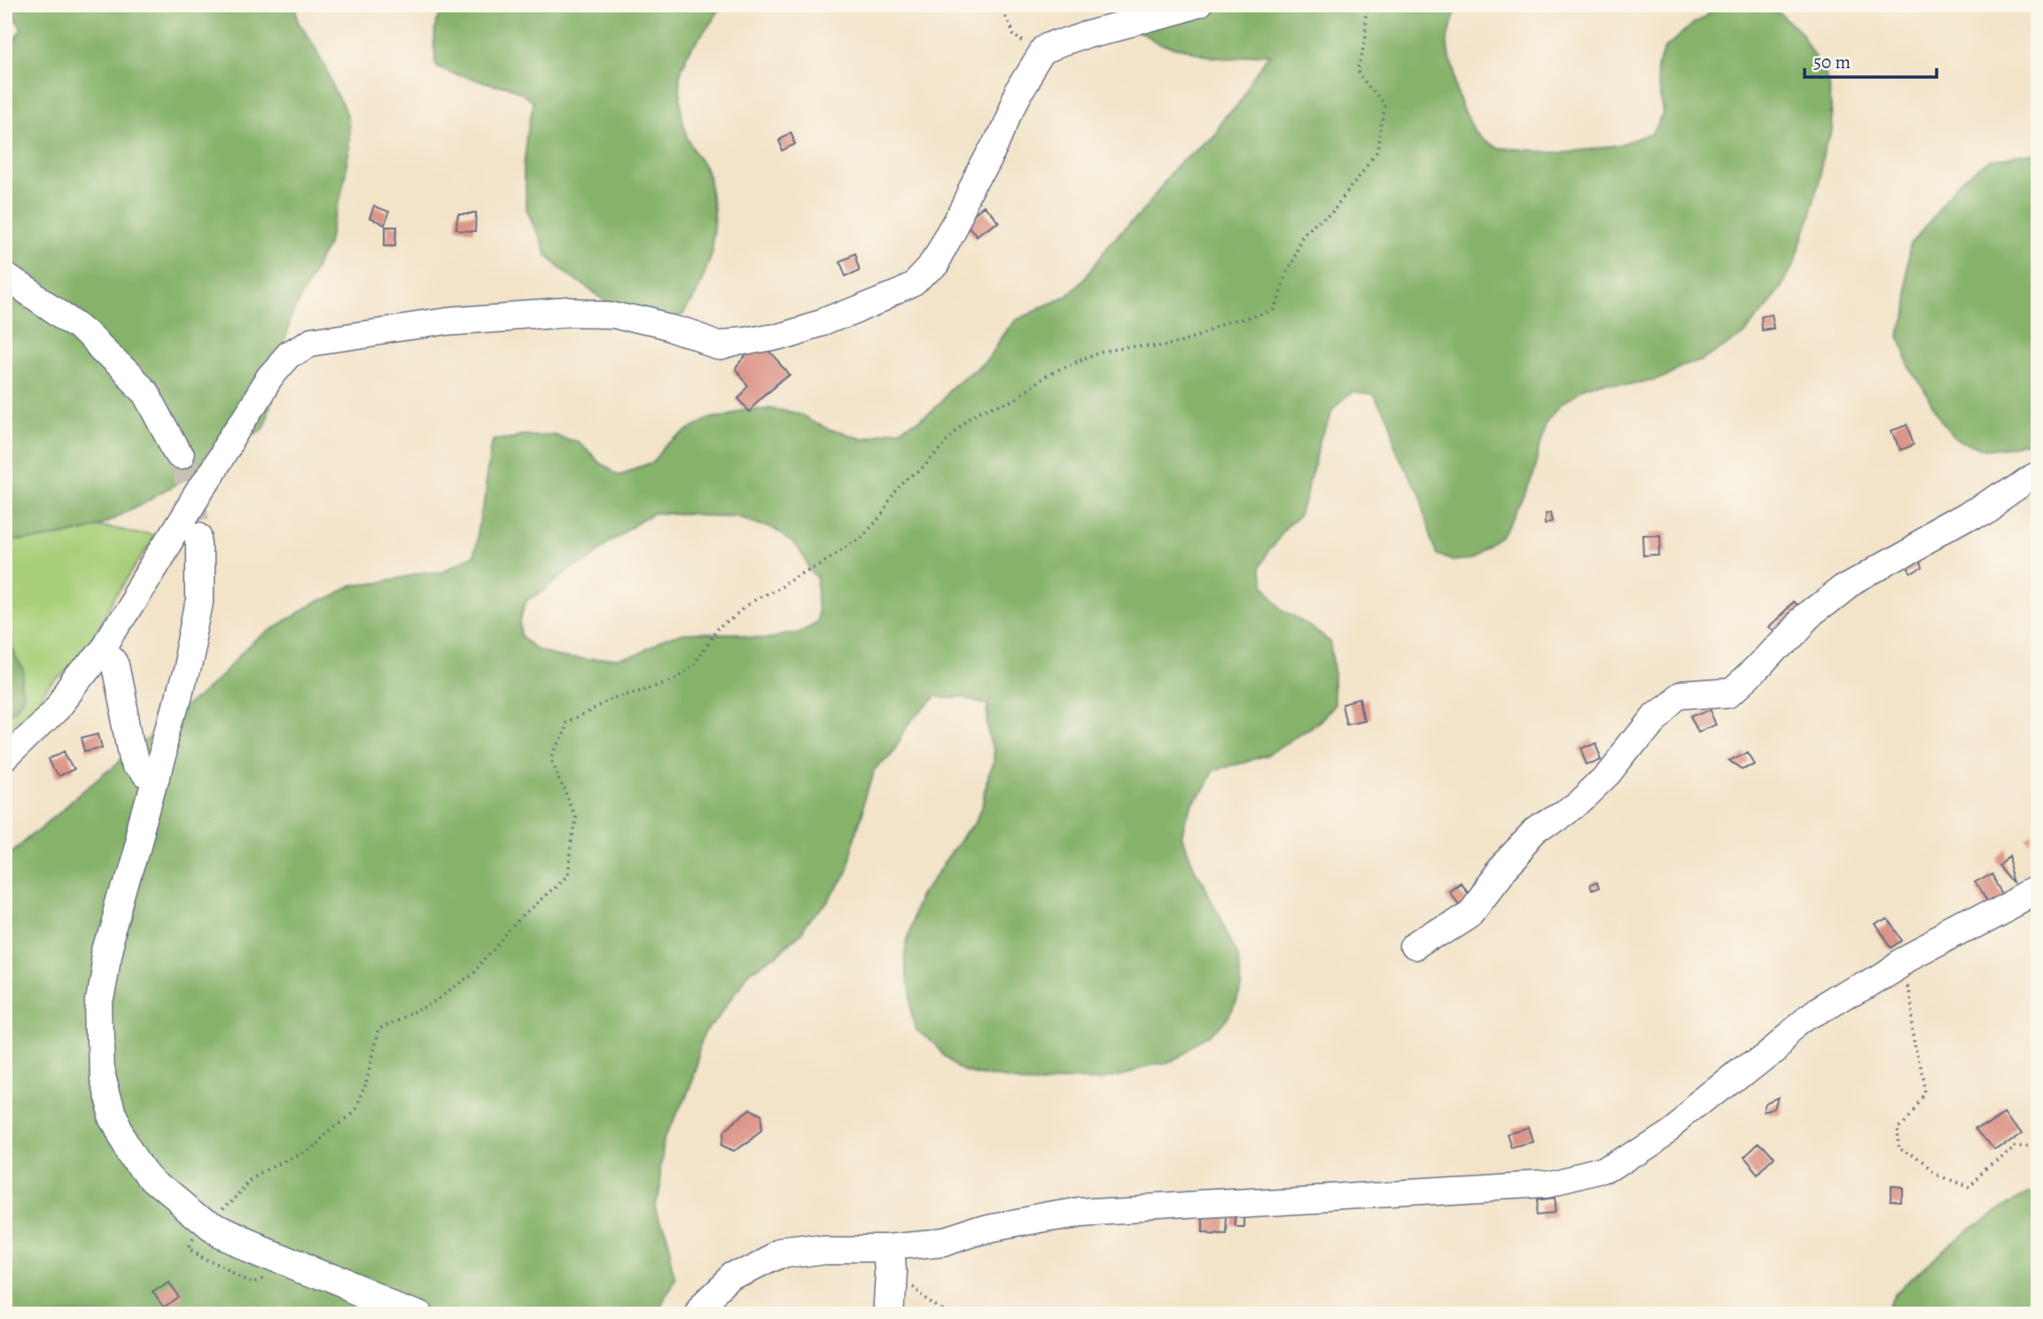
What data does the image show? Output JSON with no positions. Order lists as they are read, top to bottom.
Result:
{
  "scale_bar": "50 m"
}
